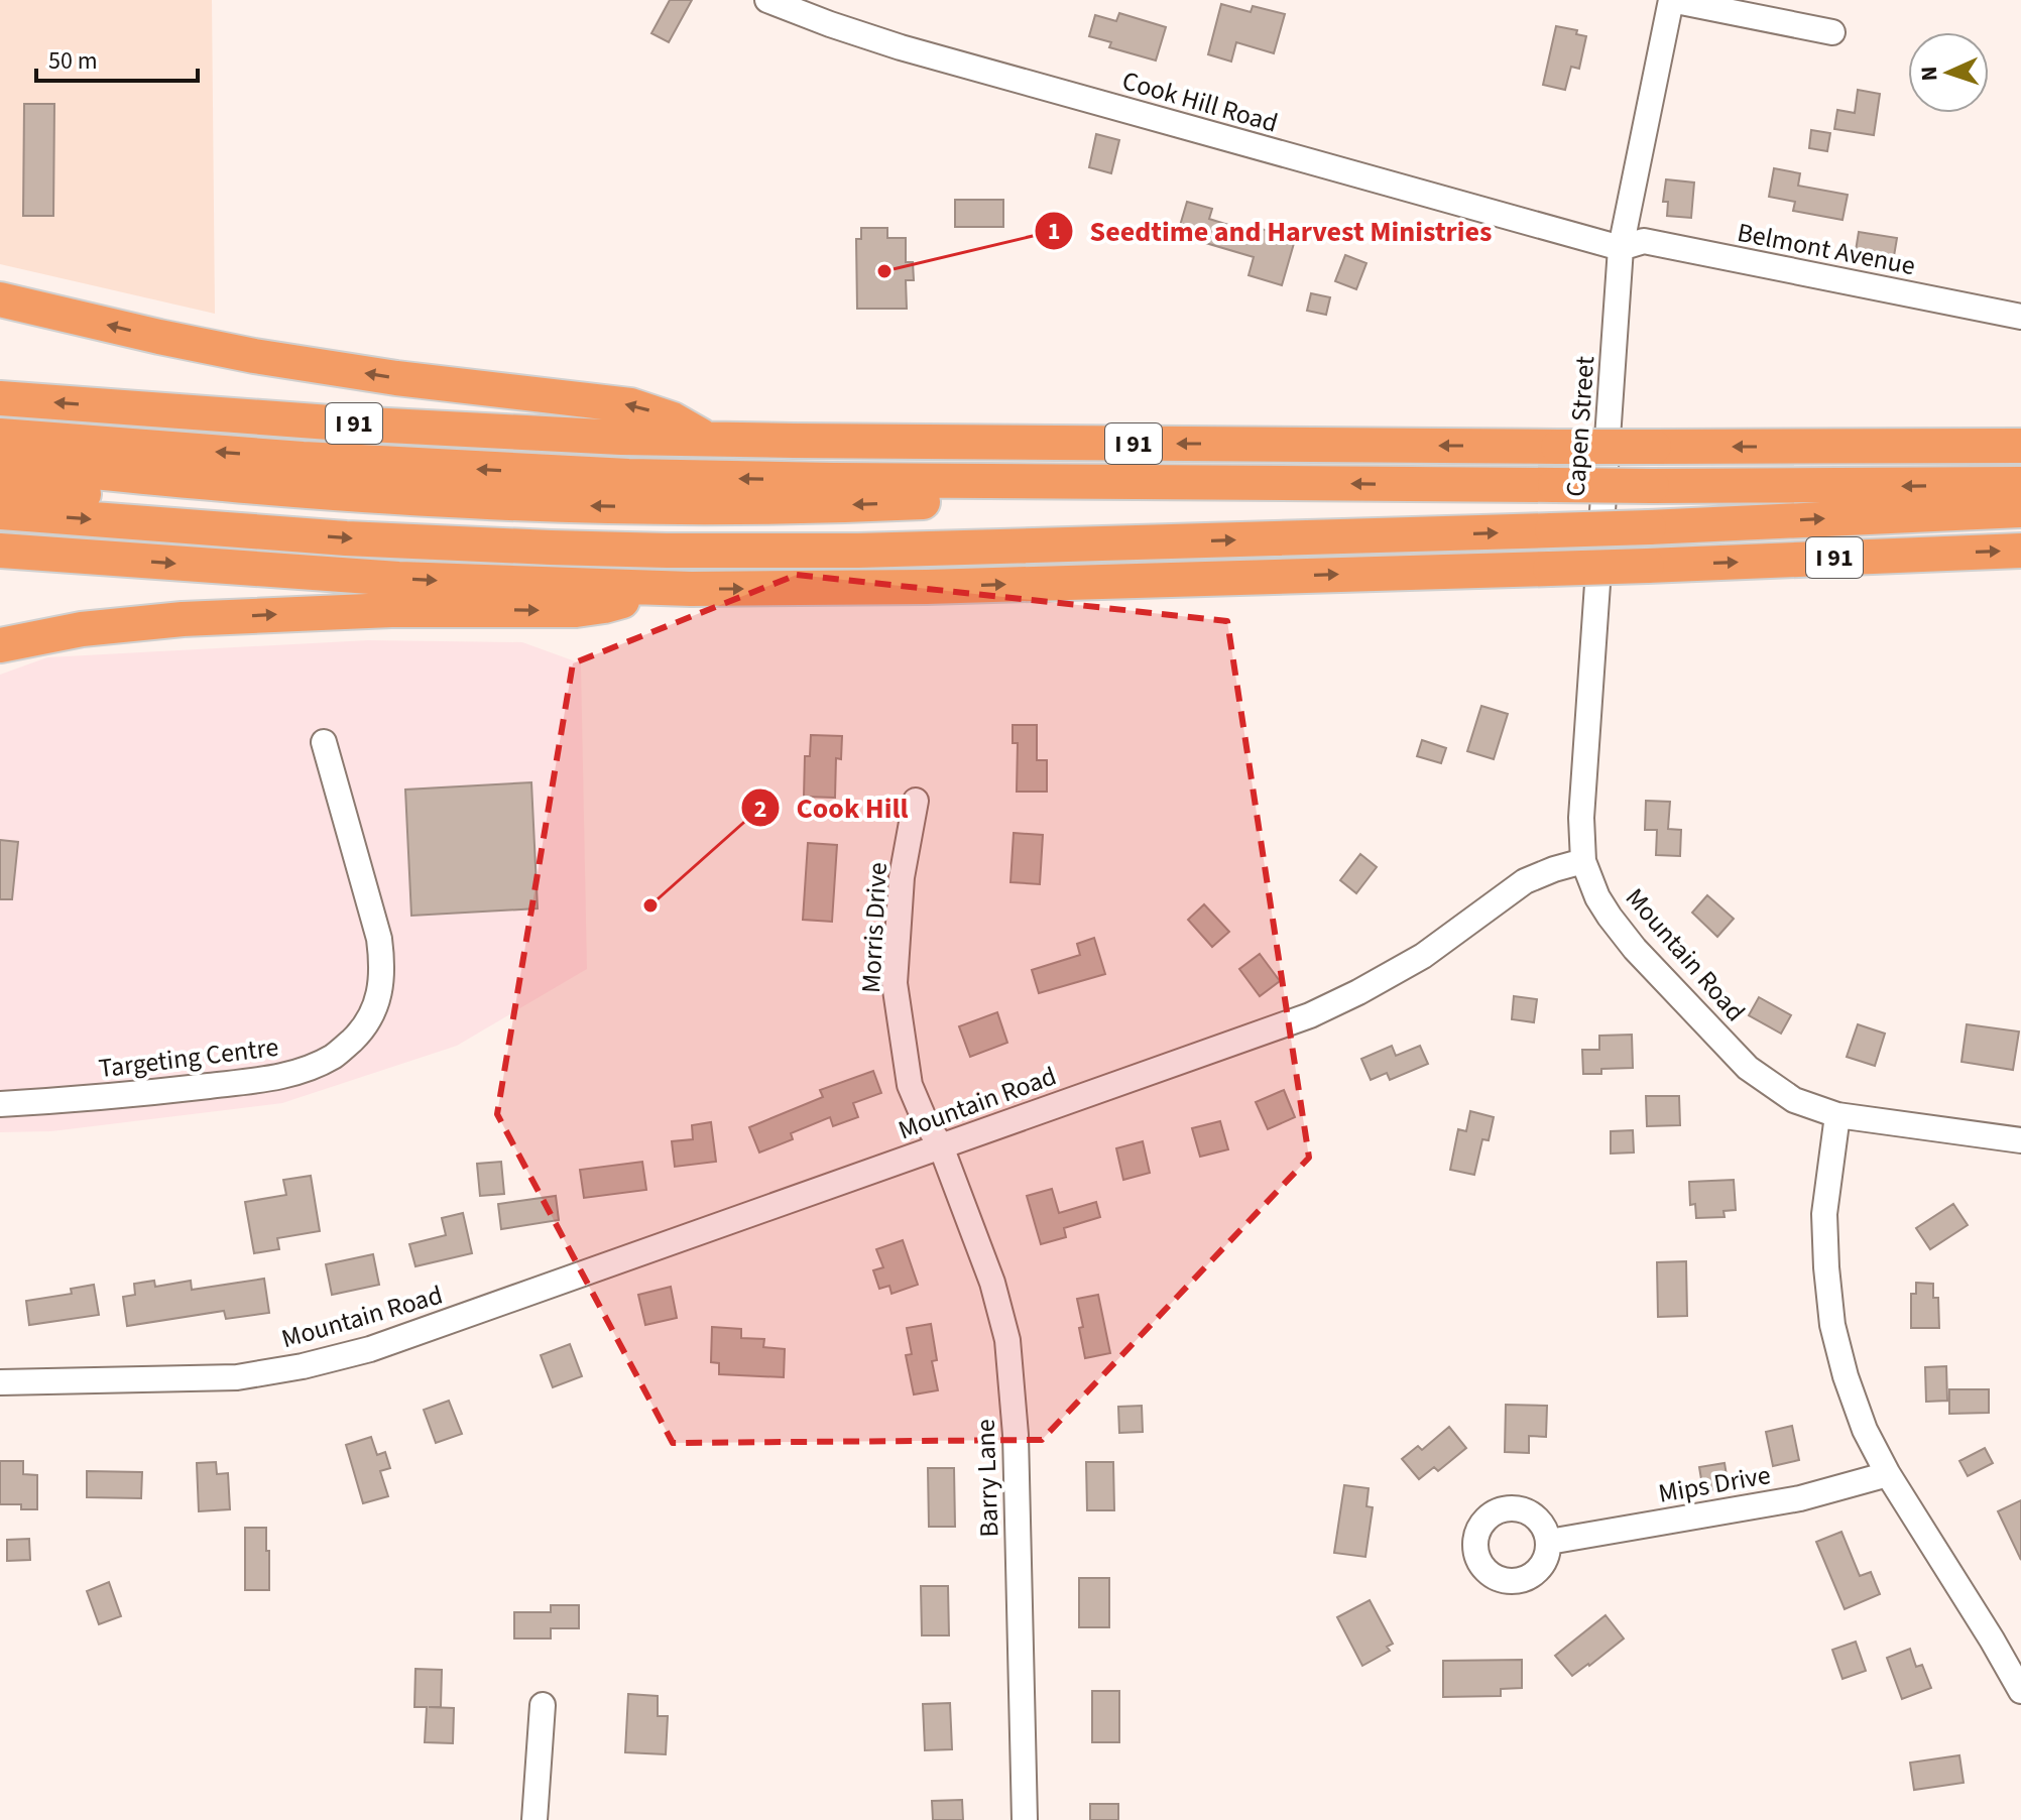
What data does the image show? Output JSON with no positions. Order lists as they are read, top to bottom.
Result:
{
  "streets": {
    "highway": ["I 91"],
    "street": [
      "Cook Hill Road",
      "Belmont Avenue",
      "Capen Street",
      "Morris Drive",
      "Mountain Road",
      "Targeting Centre",
      "Barry Lane",
      "Mips Drive"
    ]
  },
  "crossings": [
    ["Cook Hill Road", "Belmont Avenue"],
    ["Cook Hill Road", "Capen Street"],
    ["Belmont Avenue", "Capen Street"],
    ["Capen Street", "Mountain Road"],
    ["Morris Drive", "Mountain Road"],
    ["Morris Drive", "Barry Lane"],
    ["Mountain Road", "Barry Lane"]
  ],
  "places": ["Seedtime and Harvest Ministries", "Cook Hill"],
  "scale_bar": "50 m",
  "north": "left"
}
